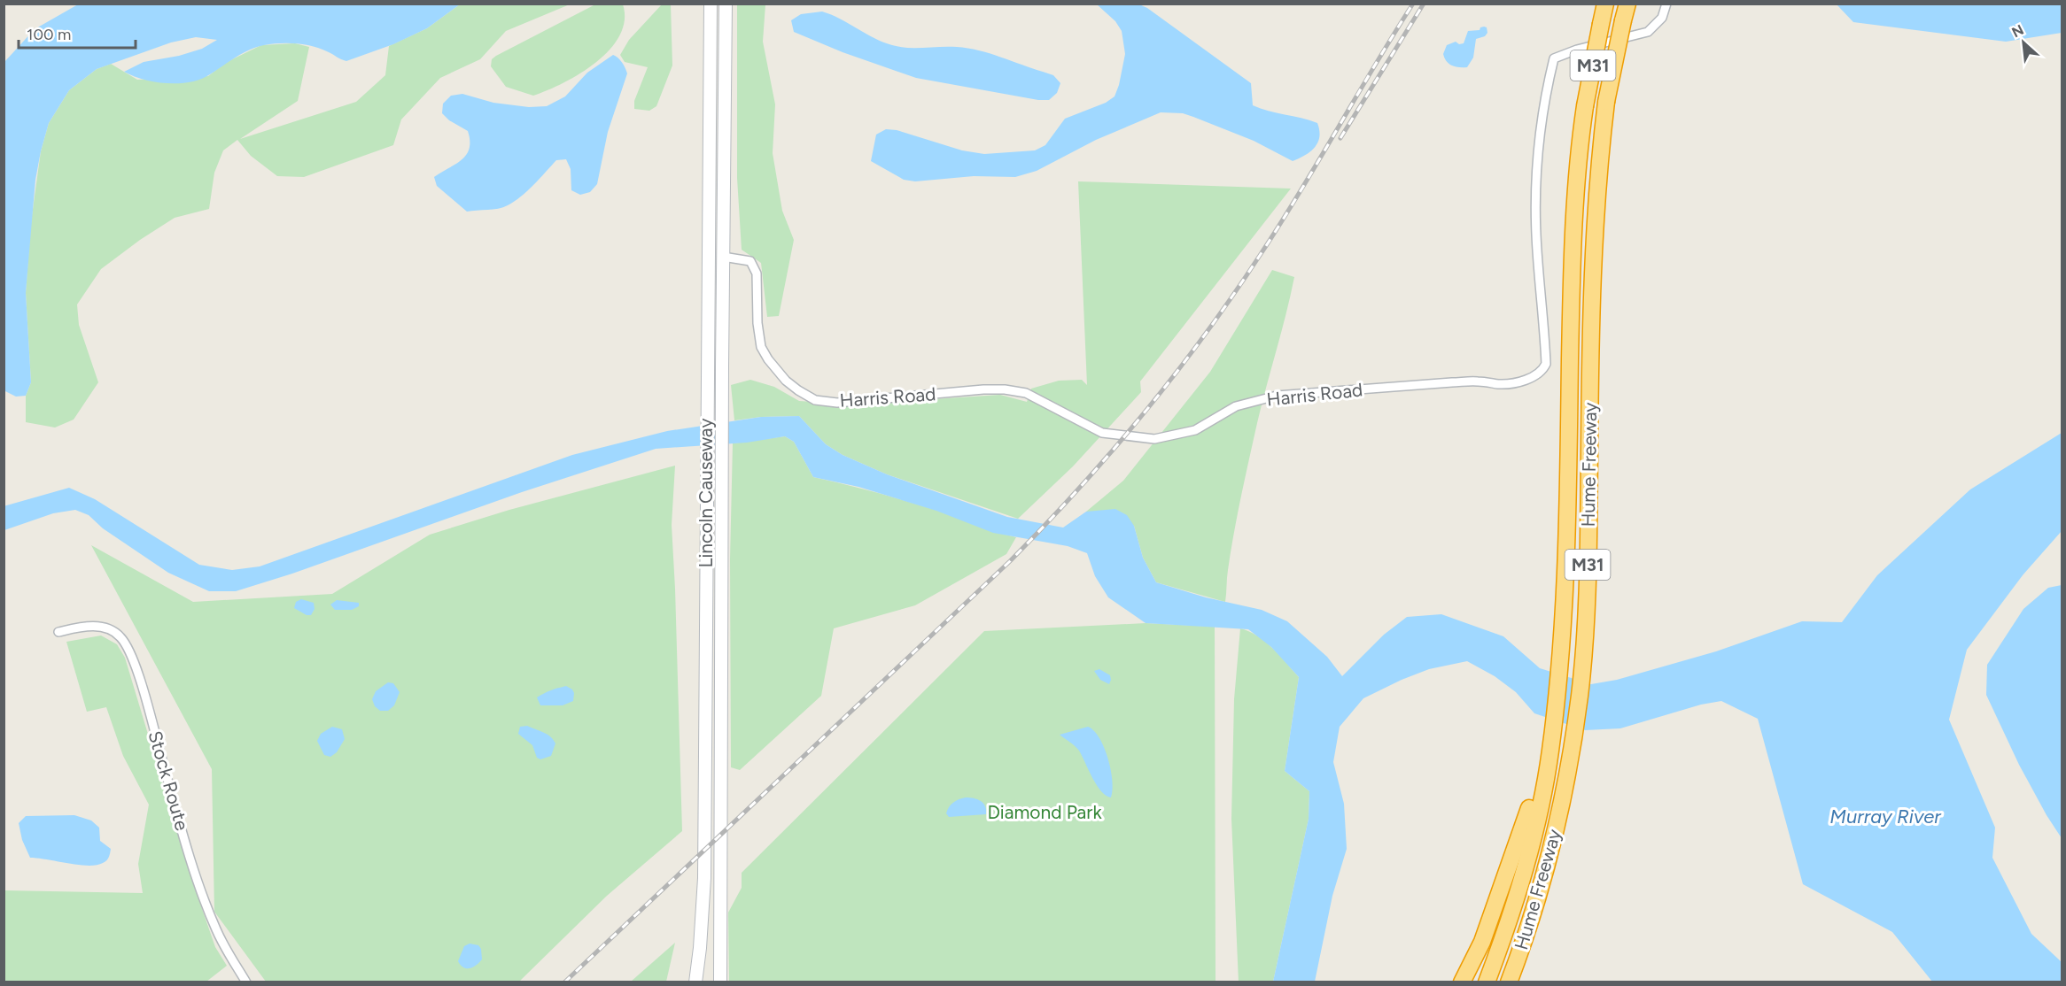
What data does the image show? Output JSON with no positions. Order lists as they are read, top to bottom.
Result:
{
  "streets": {
    "highway": ["M31", "Hume Freeway"],
    "main road": ["Lincoln Causeway"],
    "street": ["Harris Road", "Stock Route"]
  },
  "crossings": [
    ["Harris Road", "Lincoln Causeway"]
  ],
  "water": ["Murray River"],
  "parks": ["Diamond Park"],
  "scale_bar": "100 m",
  "north": "top left"
}
